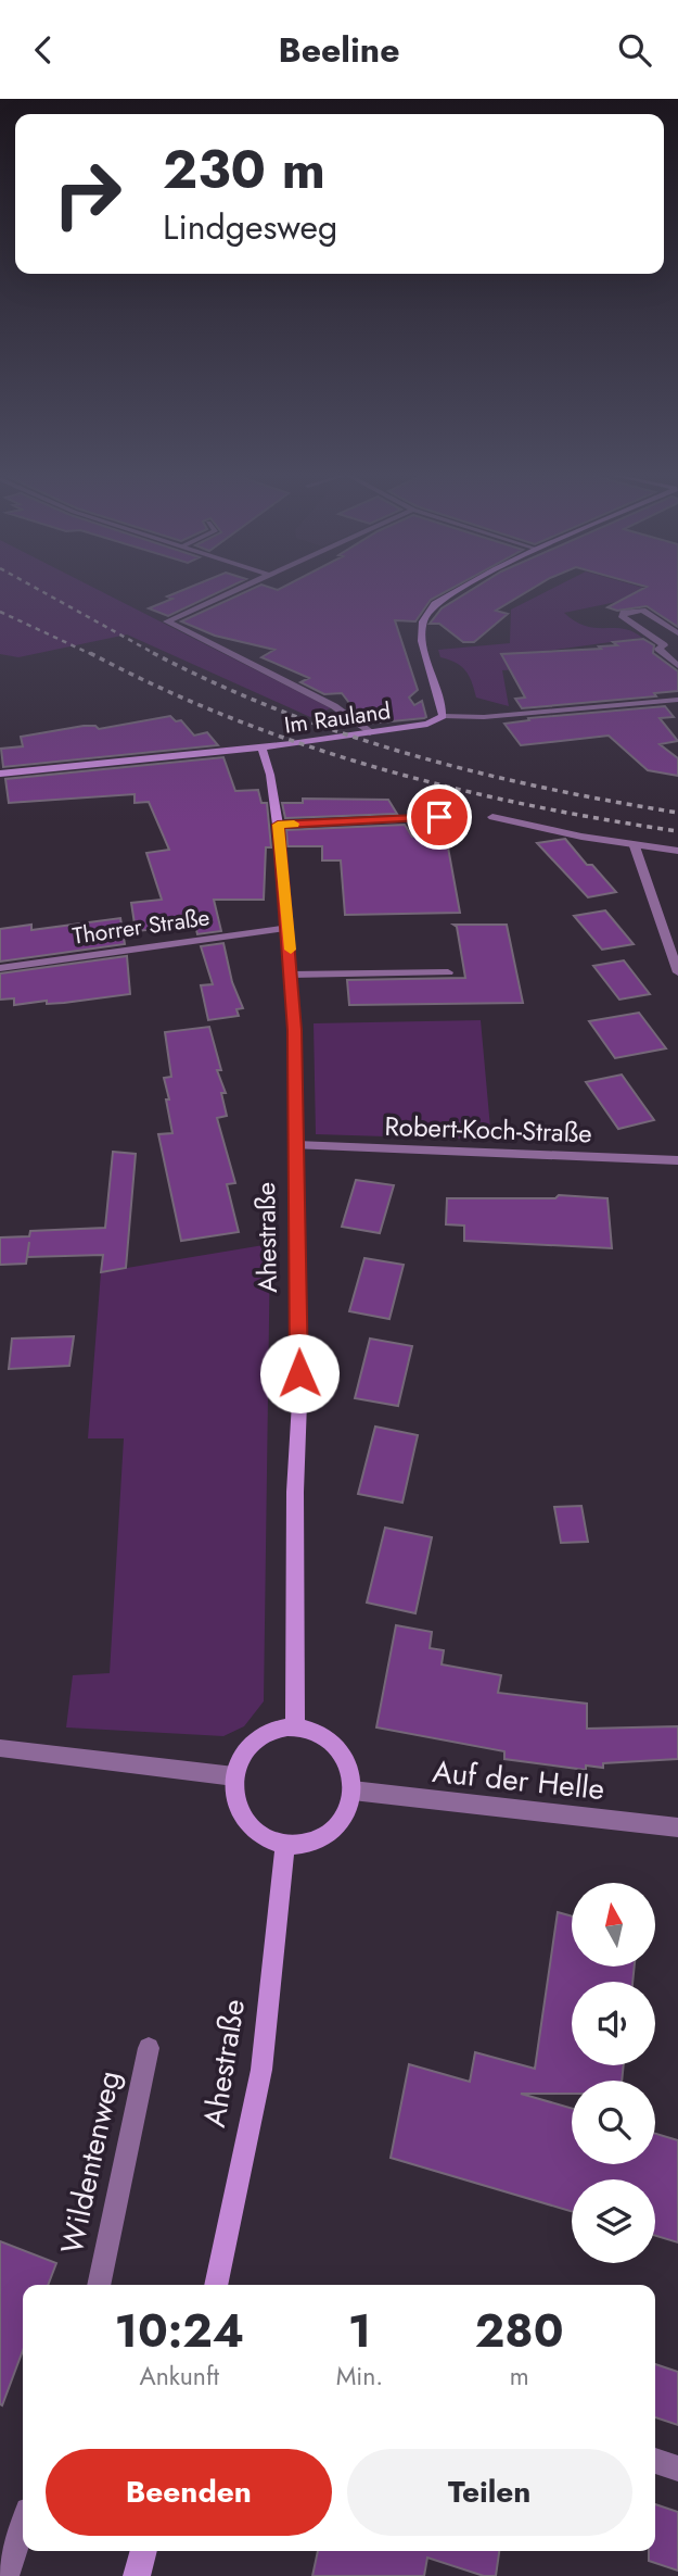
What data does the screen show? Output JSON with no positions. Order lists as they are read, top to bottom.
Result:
{
  "streets": {
    "street": [
      "Im Rauland",
      "Thorrer Straße",
      "Robert-Koch-Straße",
      "Ahestraße",
      "Auf der Helle",
      "Wildentenweg"
    ]
  },
  "crossings": [
    ["Im Rauland", "Ahestraße"],
    ["Thorrer Straße", "Ahestraße"],
    ["Robert-Koch-Straße", "Ahestraße"],
    ["Ahestraße", "Auf der Helle"]
  ],
  "north": "top",
  "page": {
    "header": "Beeline",
    "turn": ["230 m", "Lindgesweg"],
    "eta": [
      "10:24",
      "Ankunft",
      "1",
      "Min.",
      "280",
      "m"
    ],
    "buttons": ["Beenden", "Teilen"]
  }
}
